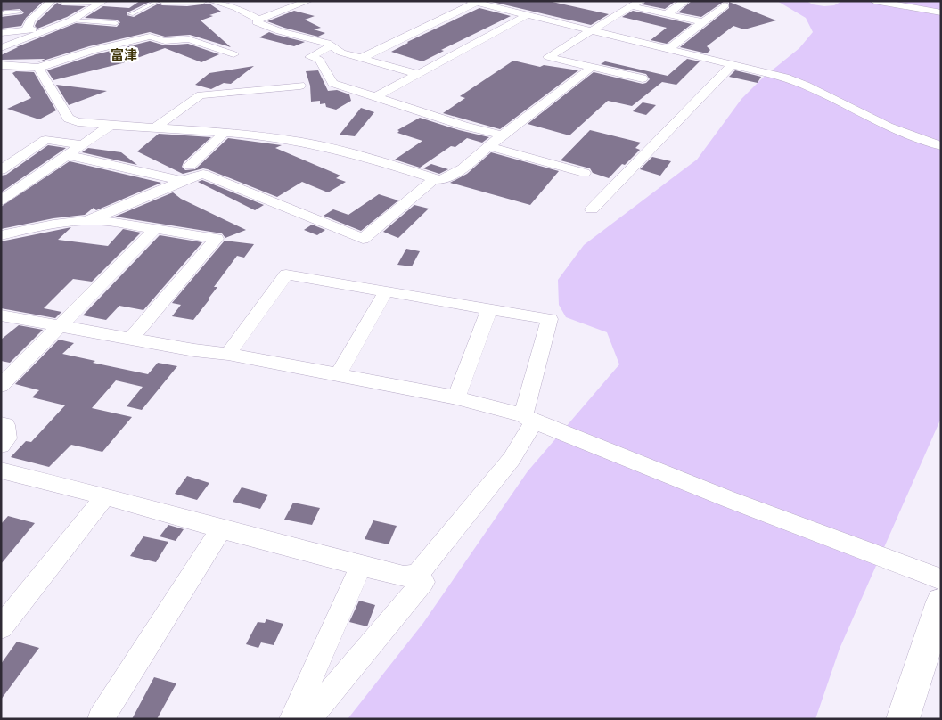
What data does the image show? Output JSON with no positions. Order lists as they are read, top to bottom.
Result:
{
  "districts": ["富津"]
}
